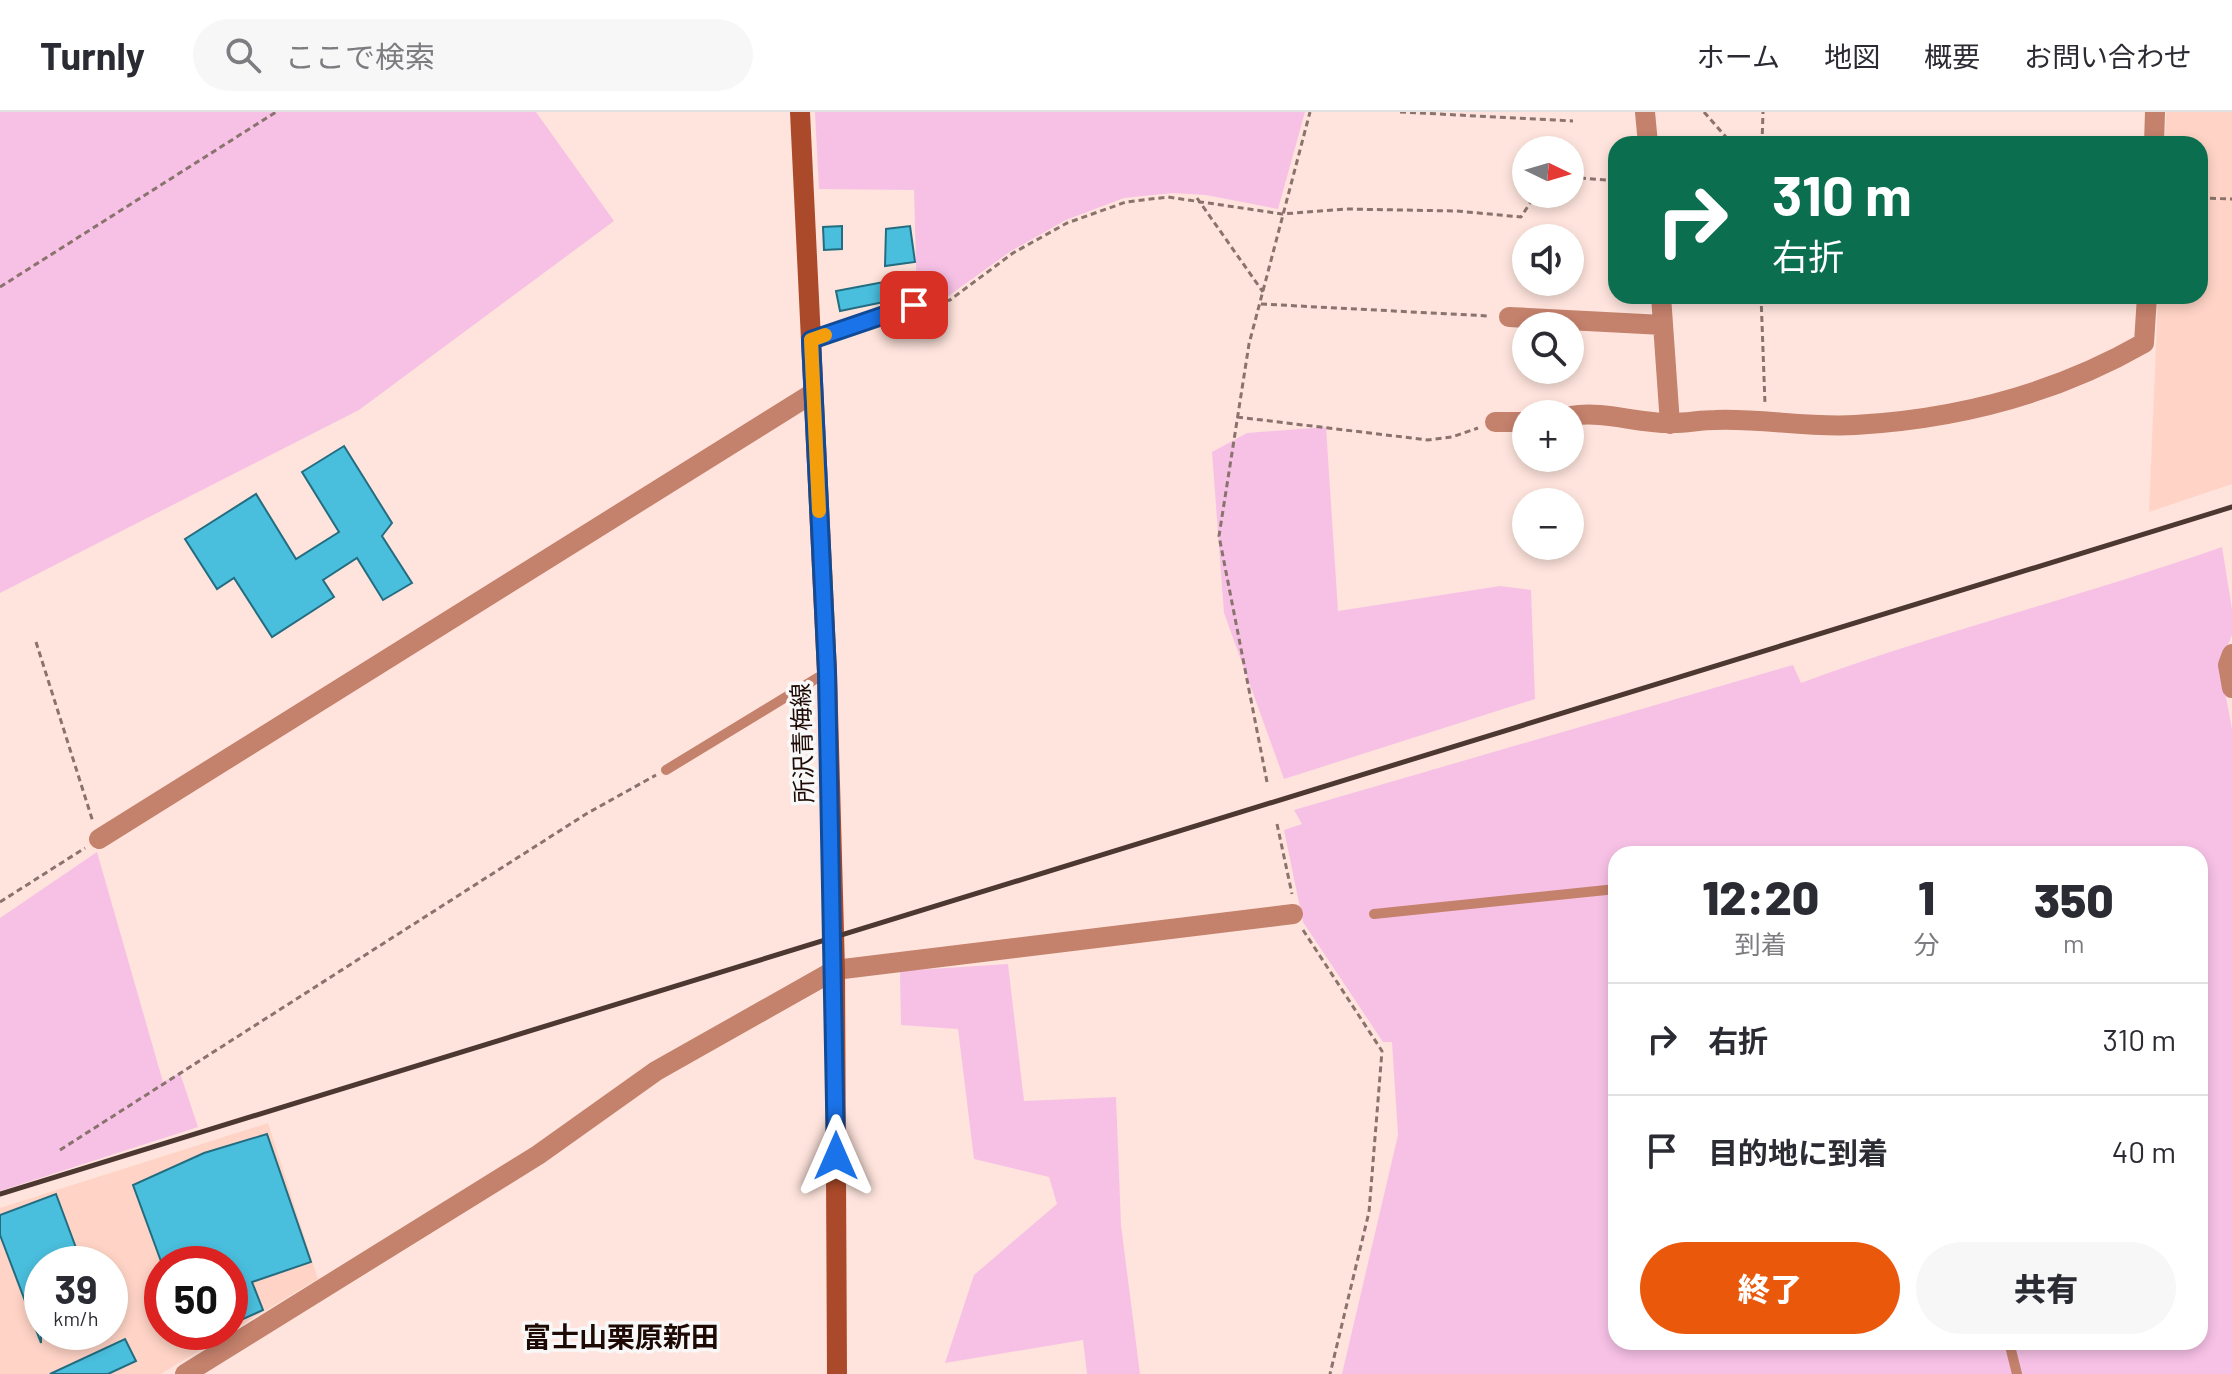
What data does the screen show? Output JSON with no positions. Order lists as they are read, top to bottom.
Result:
{
  "streets": {
    "main road": ["所沢青梅線"]
  },
  "districts": ["富士山栗原新田"],
  "north": "right",
  "page": {
    "header": "Turnly",
    "search": "ここで検索",
    "nav": [
      "ホーム",
      "地図",
      "概要",
      "お問い合わせ"
    ],
    "map_buttons": ["+", "−"],
    "turn": ["310 m", "右折"],
    "eta": [
      "12:20",
      "到着",
      "1",
      "分",
      "350",
      "m"
    ],
    "list": [
      {
        "name": "右折",
        "value": "310 m"
      },
      {
        "name": "目的地に到着",
        "value": "40 m"
      }
    ],
    "buttons": ["終了", "共有"],
    "speed": "39 km/h",
    "limit": "50"
  }
}
